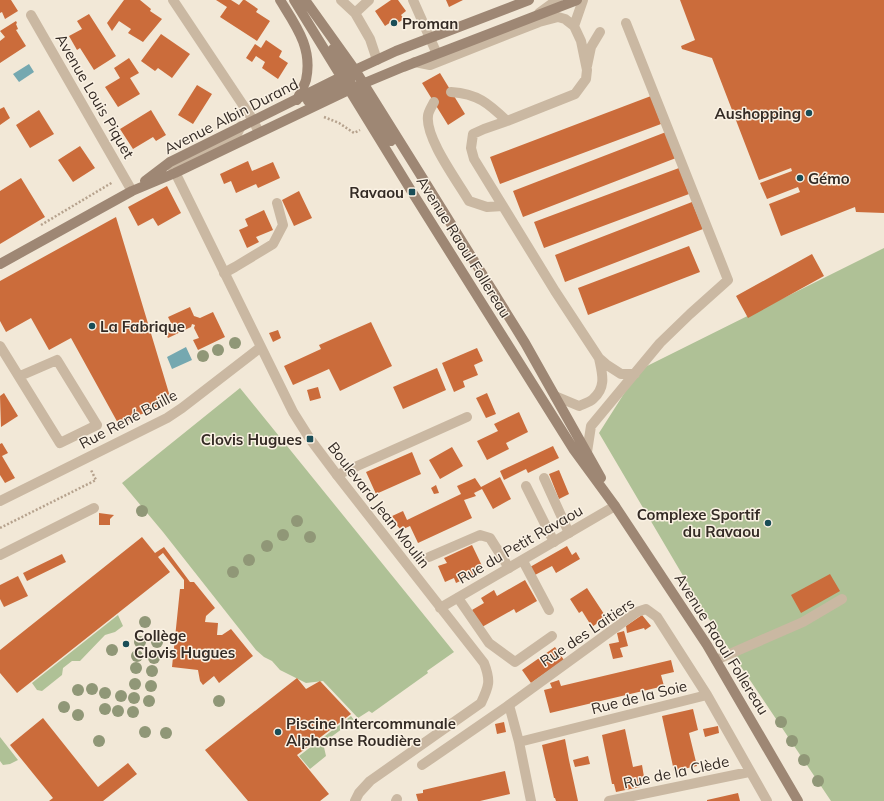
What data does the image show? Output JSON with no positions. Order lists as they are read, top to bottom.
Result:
{
  "streets": {
    "main road": ["Avenue Albin Durand", "Avenue Raoul Follereau"],
    "street": [
      "Avenue Louis Piquet",
      "Rue René Baille",
      "Boulevard Jean Moulin",
      "Rue du Petit Ravaou",
      "Rue des Laitiers",
      "Rue de la Soie",
      "Rue de la Clède"
    ]
  },
  "crossings": [
    ["Avenue Louis Piquet", "Avenue Albin Durand"],
    ["Avenue Albin Durand", "Avenue Raoul Follereau"],
    ["Avenue Albin Durand", "Boulevard Jean Moulin"],
    ["Avenue Raoul Follereau", "Rue du Petit Ravaou"],
    ["Rue René Baille", "Boulevard Jean Moulin"],
    ["Boulevard Jean Moulin", "Rue du Petit Ravaou"],
    ["Rue des Laitiers", "Rue de la Soie"],
    ["Rue de la Soie", "Rue de la Clède"]
  ],
  "places": {
    "other": [
      "Proman",
      "Aushopping",
      "Gémo",
      "La Fabrique",
      "Complexe Sportif du Ravaou",
      "Collège Clovis Hugues",
      "Piscine Intercommunale Alphonse Roudière"
    ],
    "transit": ["Ravaou", "Clovis Hugues"]
  }
}
